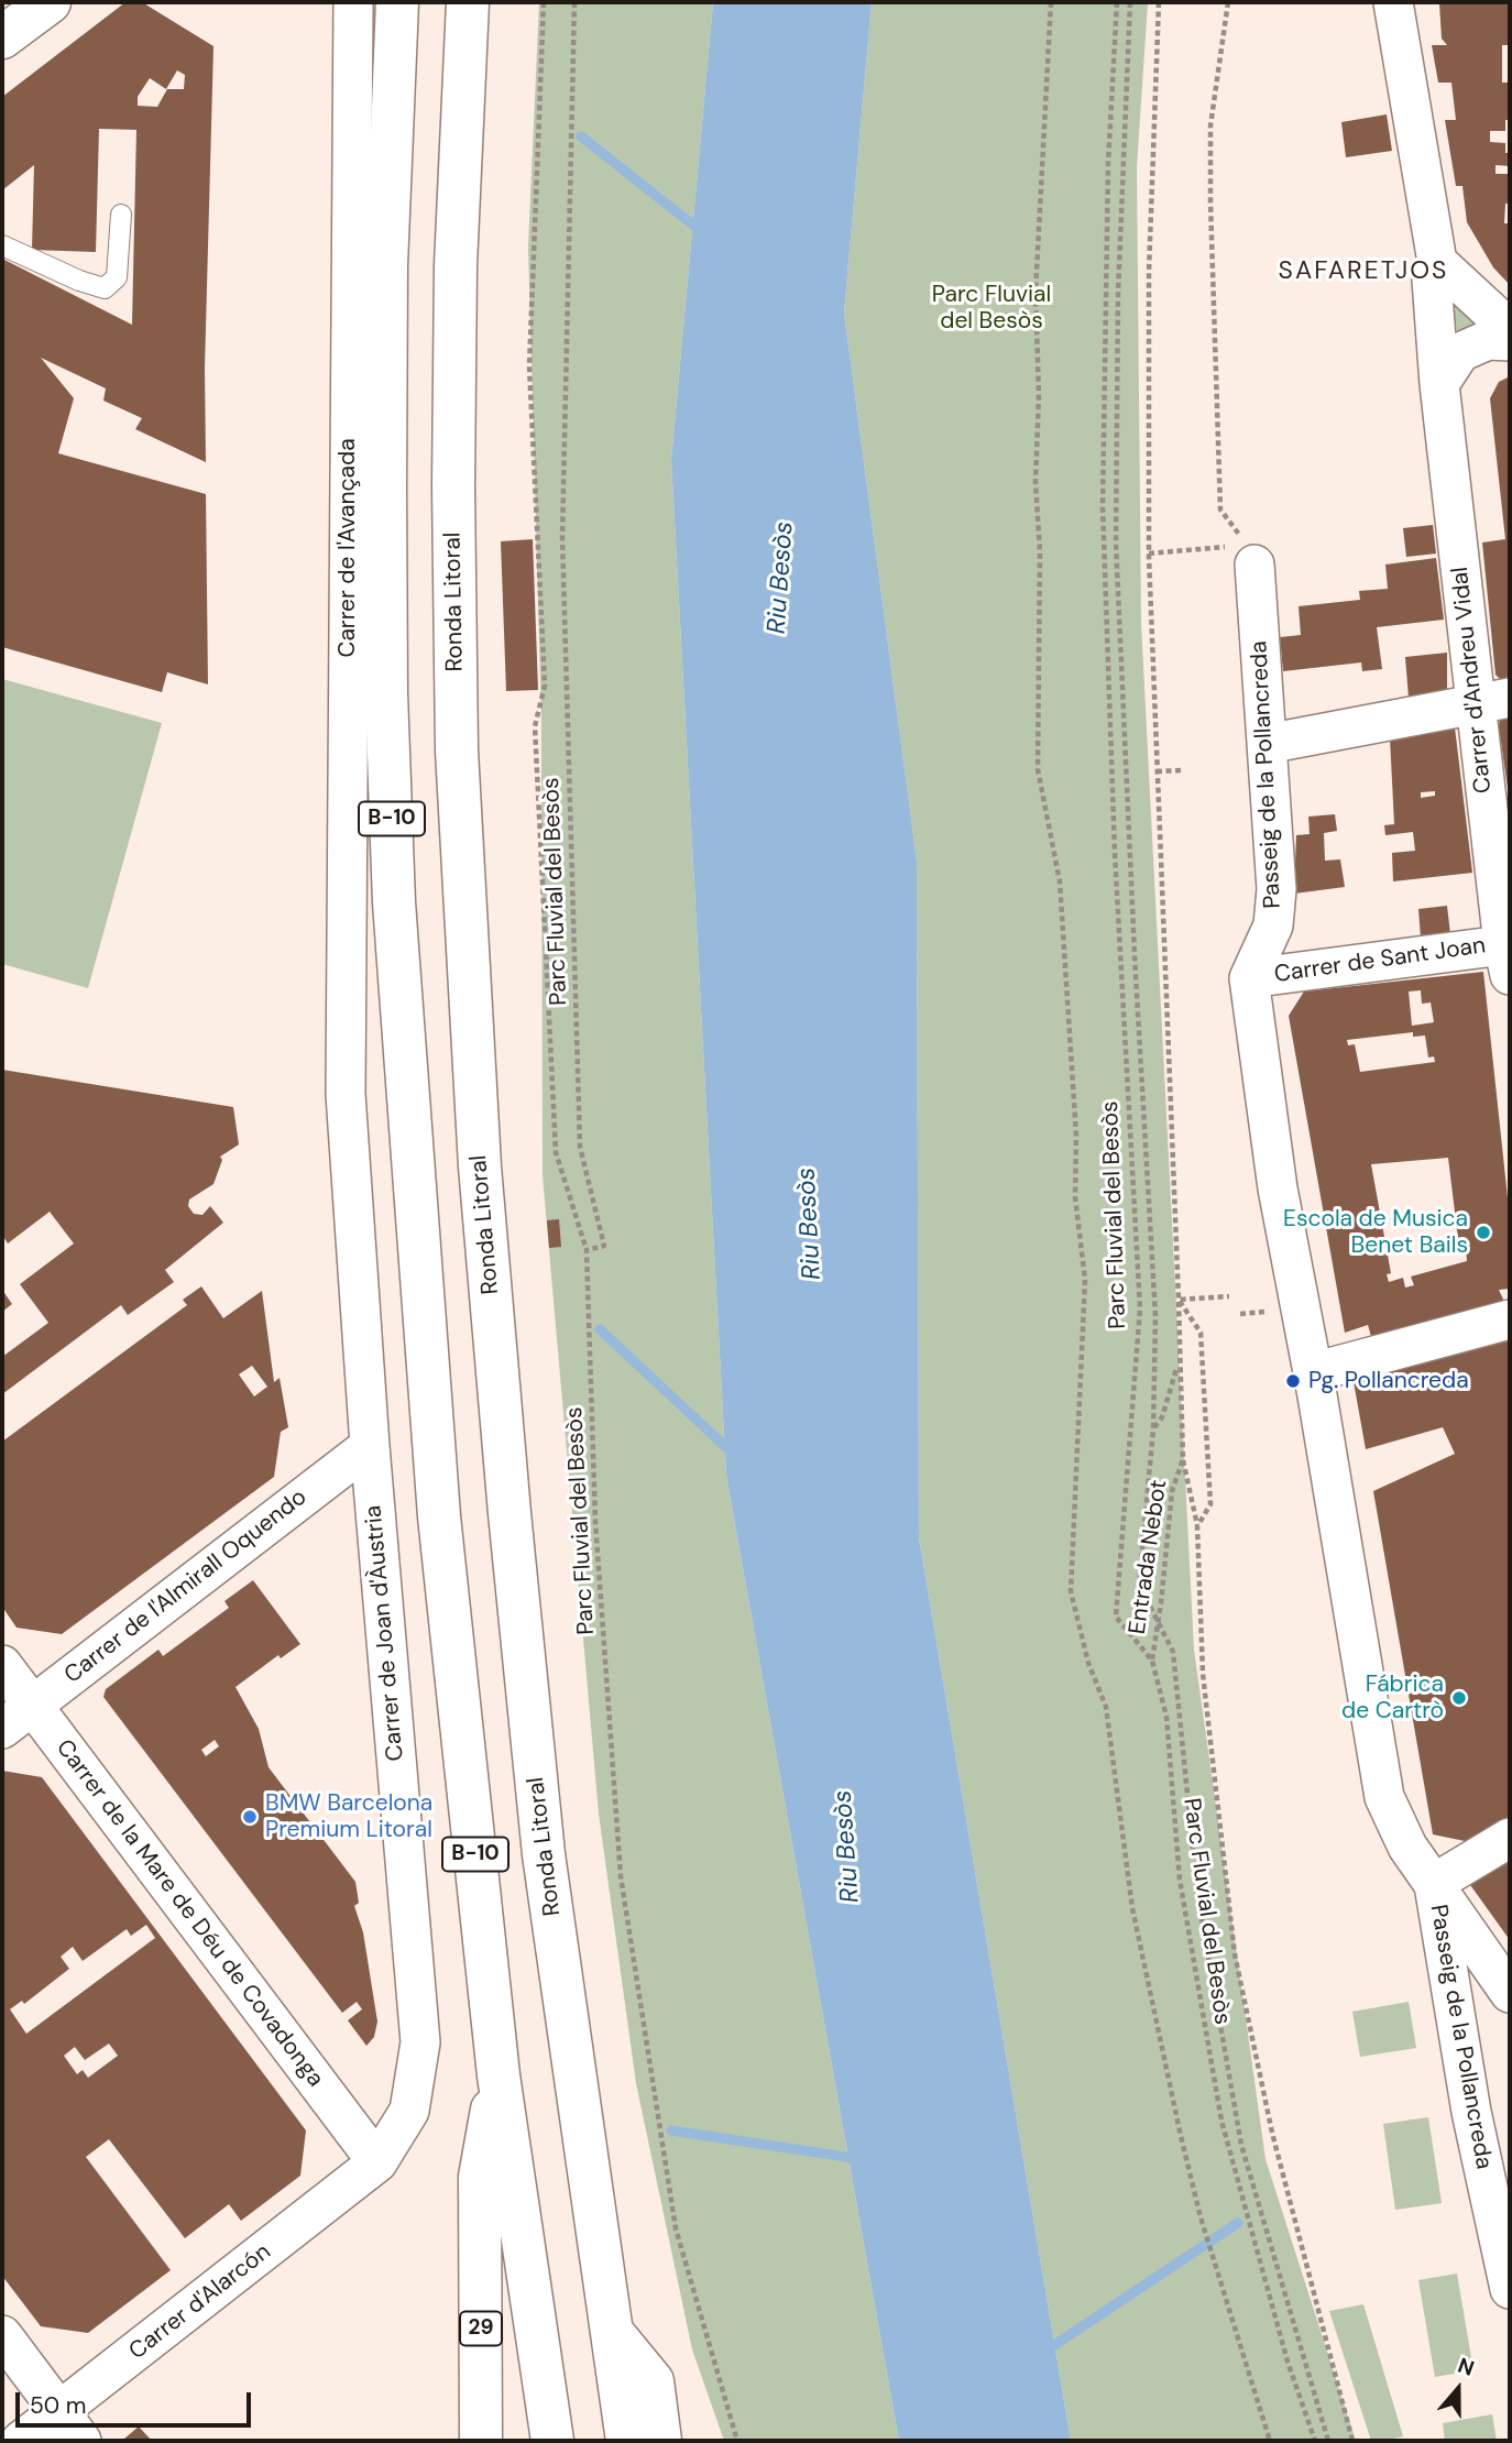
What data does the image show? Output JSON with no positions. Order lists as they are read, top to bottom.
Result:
{
  "streets": {
    "main road": ["Ronda Litoral", "B-10", "29"],
    "street": [
      "Carrer de l'Avançada",
      "Carrer d'Andreu Vidal",
      "Passeig de la Pollancreda",
      "Carrer de Sant Joan",
      "Carrer de l'Almirall Oquendo",
      "Carrer de Joan d'Àustria",
      "Carrer de la Mare de Déu de Covadonga",
      "Carrer d'Alarcón"
    ],
    "path": ["Parc Fluvial del Besòs", "Entrada Nebot"]
  },
  "crossings": [
    ["Carrer de l'Avançada", "Carrer de Joan d'Àustria"],
    ["Carrer d'Andreu Vidal", "Carrer de Sant Joan"],
    ["Passeig de la Pollancreda", "Carrer de Sant Joan"],
    ["B-10", "29"],
    ["Parc Fluvial del Besòs", "Entrada Nebot"],
    ["Carrer de l'Almirall Oquendo", "Carrer de Joan d'Àustria"],
    ["Carrer de l'Almirall Oquendo", "Carrer de la Mare de Déu de Covadonga"],
    ["Carrer de Joan d'Àustria", "Carrer de la Mare de Déu de Covadonga"],
    ["Carrer de Joan d'Àustria", "Carrer d'Alarcón"],
    ["Carrer de la Mare de Déu de Covadonga", "Carrer d'Alarcón"]
  ],
  "districts": ["SAFARETJOS"],
  "water": ["Riu Besòs"],
  "parks": ["Parc Fluvial del Besòs"],
  "places": [
    "Escola de Musica Benet Bails",
    "Pg. Pollancreda",
    "Fábrica de Cartrò",
    "BMW Barcelona Premium Litoral"
  ],
  "scale_bar": "50 m",
  "north": "top"
}
